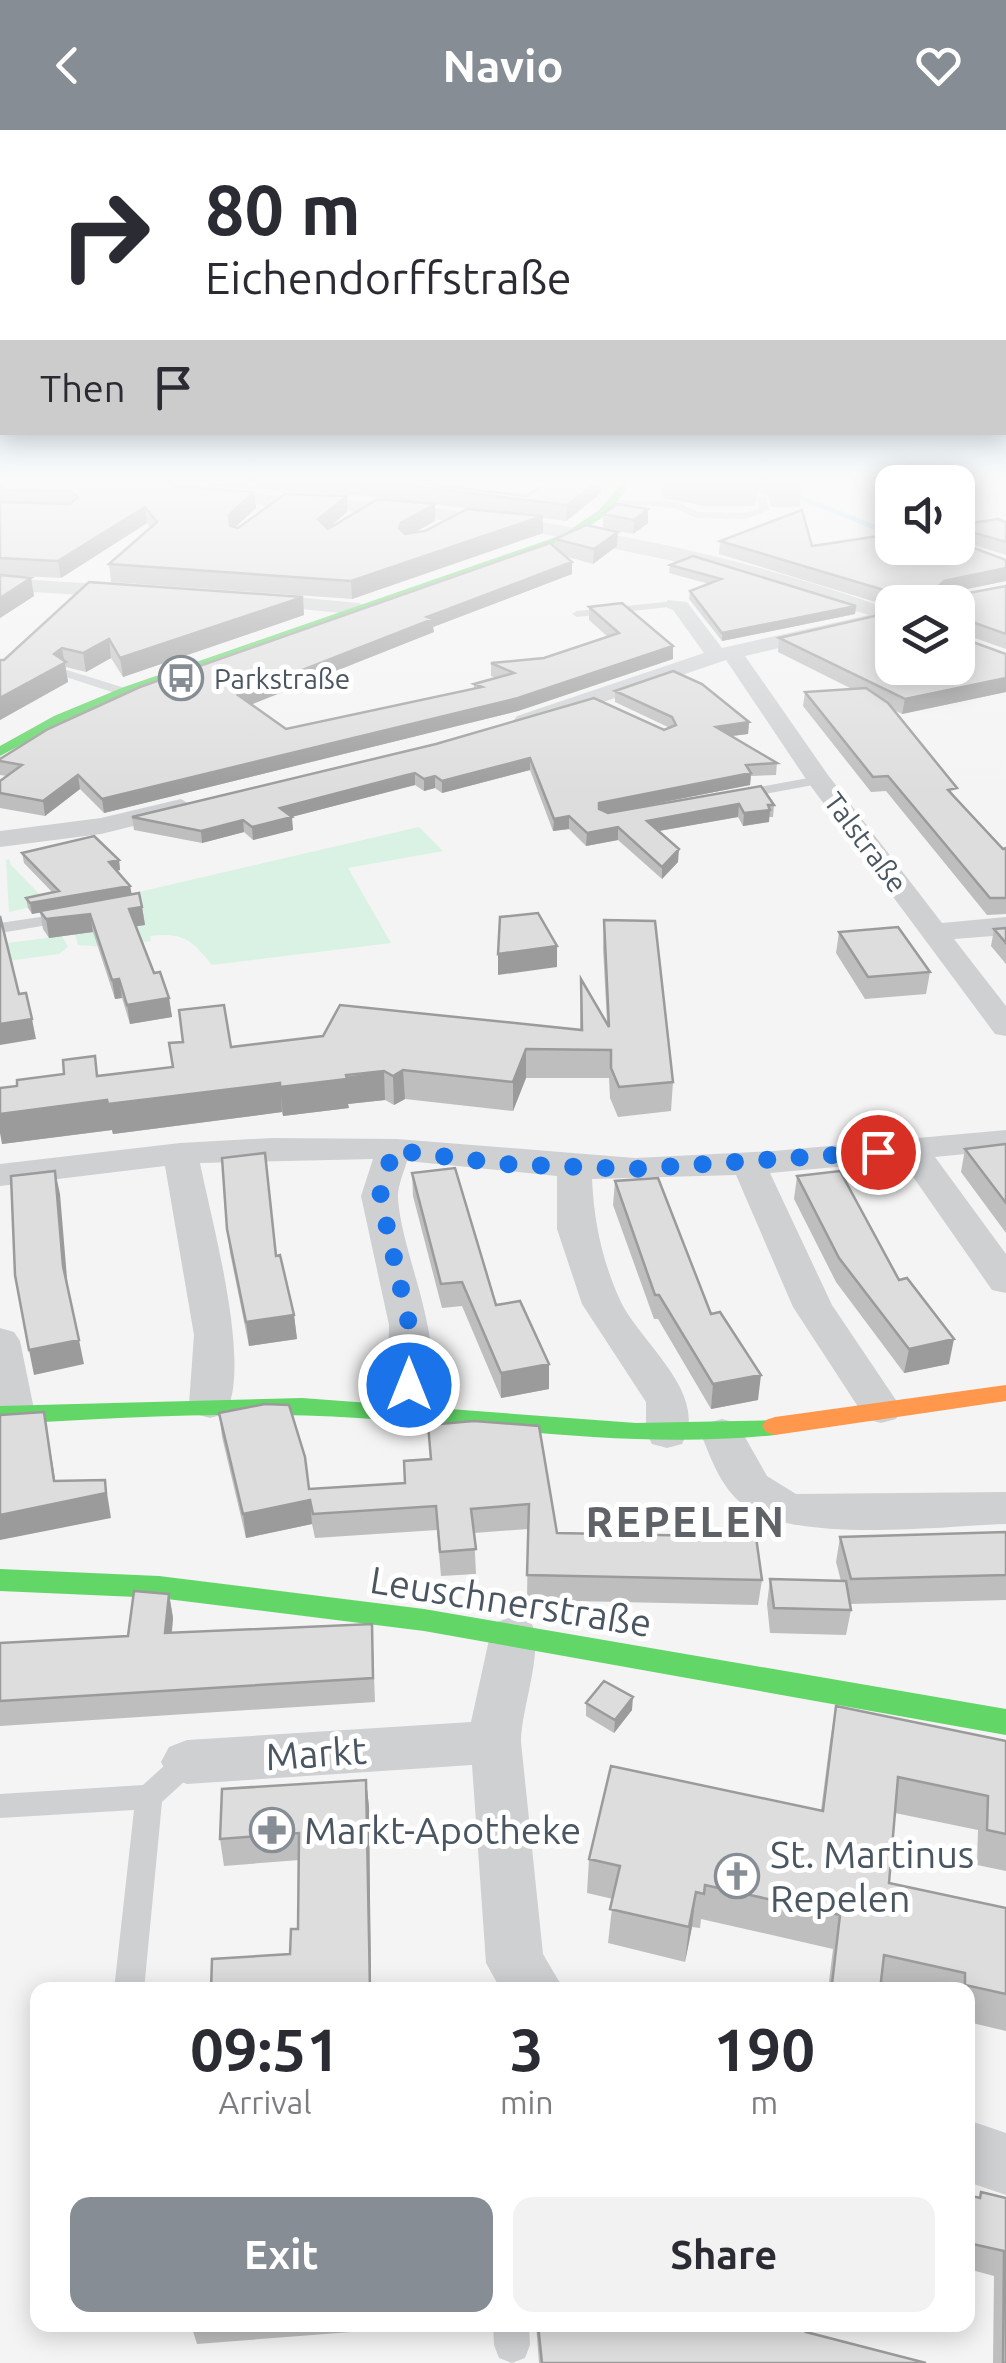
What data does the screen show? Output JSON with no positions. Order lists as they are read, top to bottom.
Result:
{
  "streets": {
    "street": ["Talstraße", "Leuschnerstraße", "Markt"]
  },
  "districts": ["REPELEN"],
  "places": {
    "bus stop": ["Parkstraße"],
    "pharmacy": ["Markt-Apotheke"],
    "church": ["St. Martinus Repelen"]
  },
  "page": {
    "header": "Navio",
    "turn": ["80 m", "Eichendorffstraße"],
    "then": "Then",
    "eta": [
      "09:51",
      "Arrival",
      "3",
      "min",
      "190",
      "m"
    ],
    "buttons": ["Exit", "Share"]
  }
}
